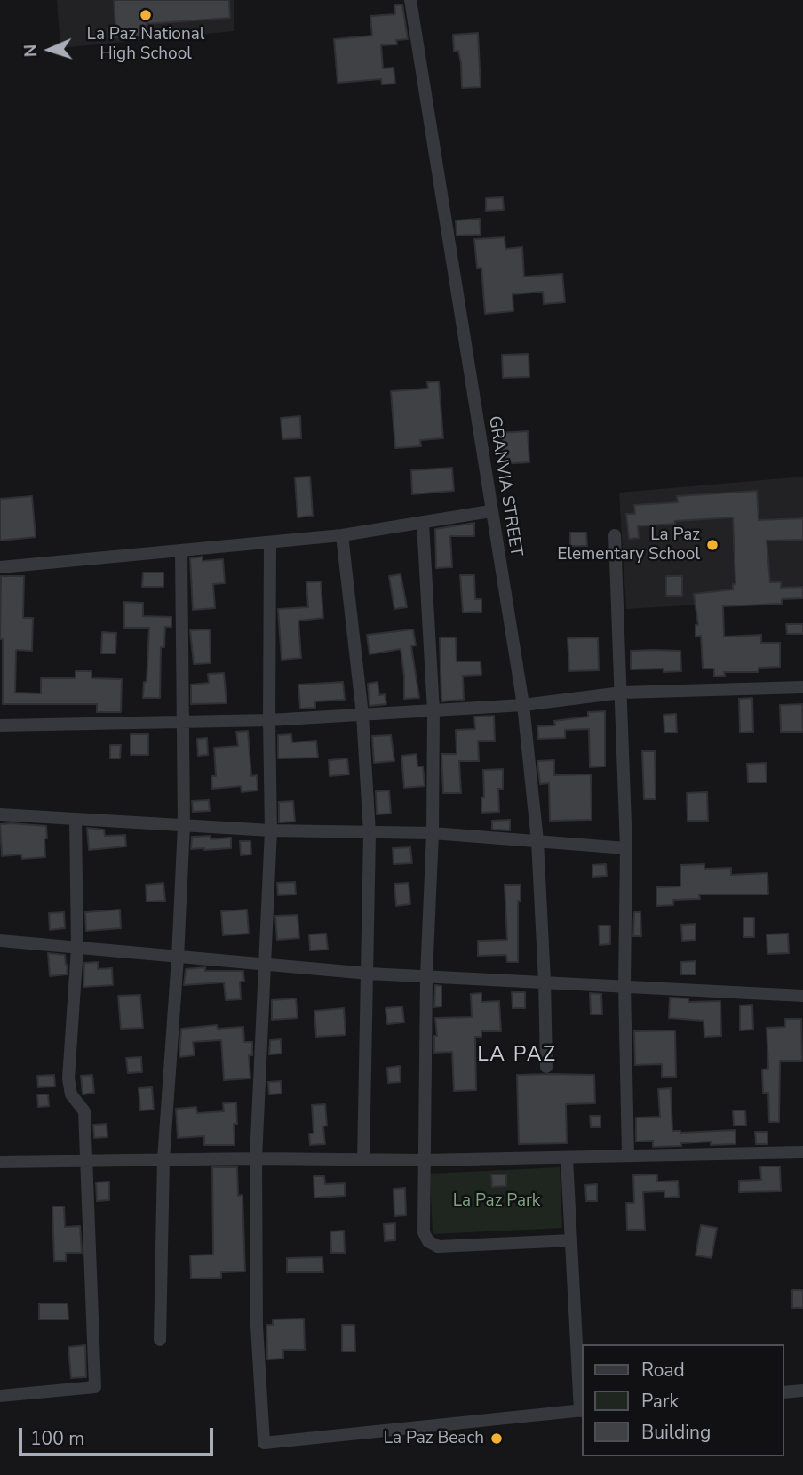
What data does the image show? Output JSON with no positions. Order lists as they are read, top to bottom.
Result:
{
  "streets": {
    "street": ["GRANVIA STREET"]
  },
  "districts": ["LA PAZ"],
  "parks": ["La Paz Park"],
  "places": ["La Paz National High School", "La Paz Elementary School", "La Paz Beach"],
  "legend": ["Road", "Park", "Building"],
  "scale_bar": "100 m",
  "north": "left"
}
